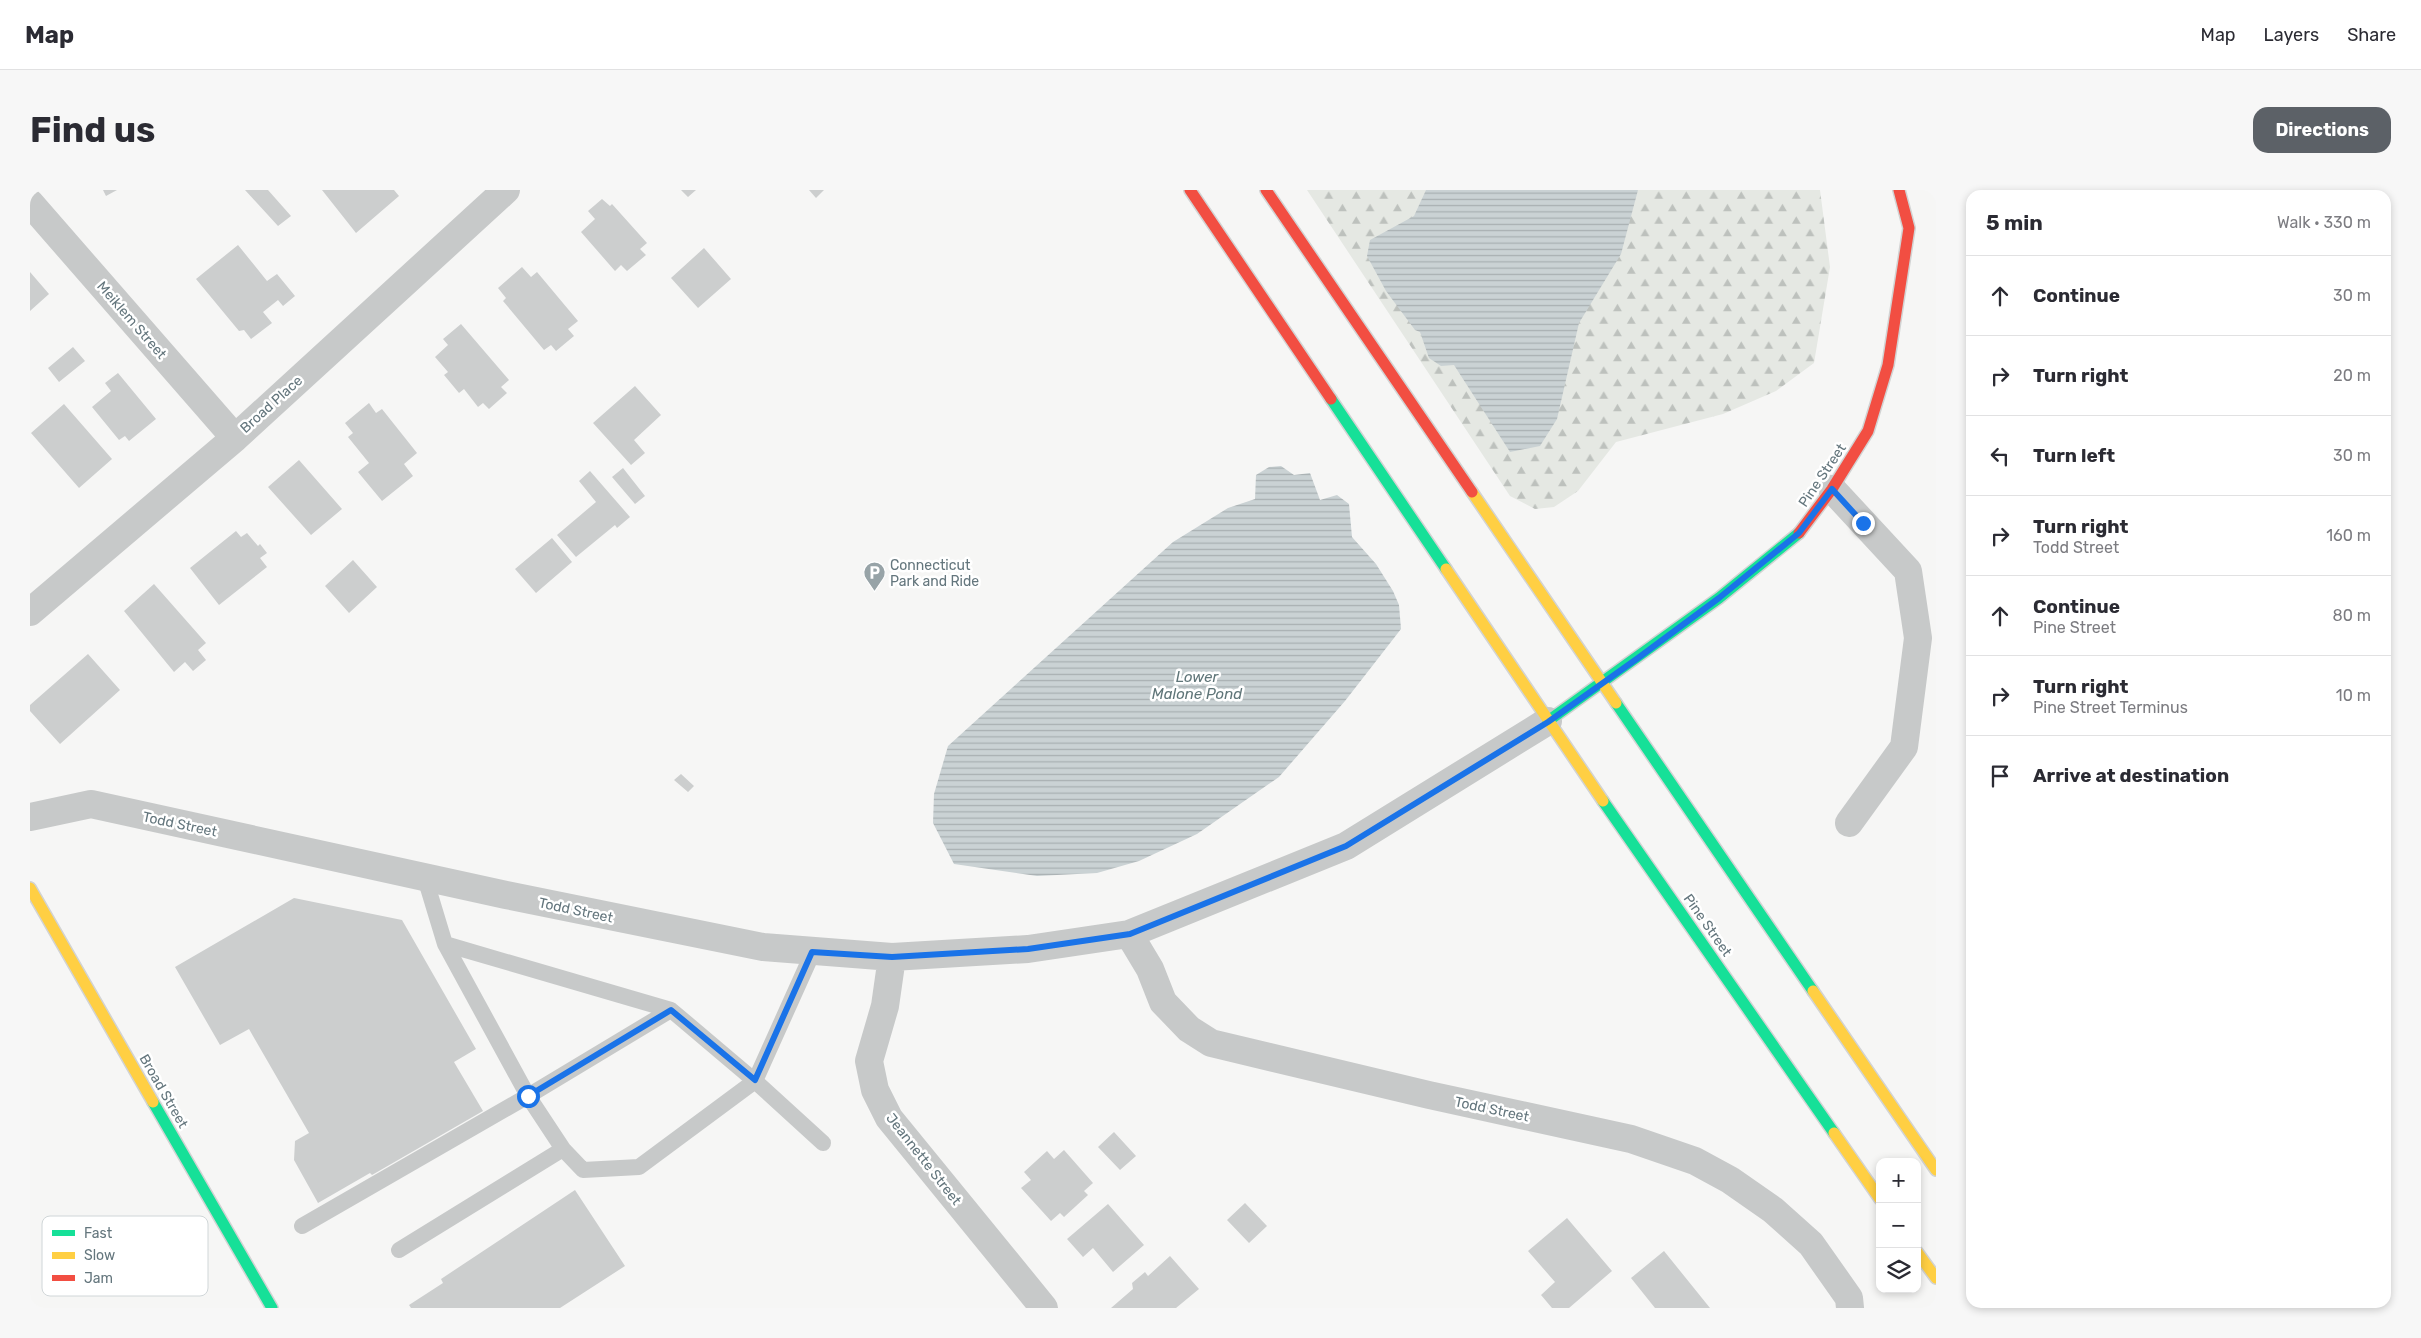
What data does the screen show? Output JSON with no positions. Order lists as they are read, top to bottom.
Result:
{
  "streets": {
    "main road": ["Pine Street", "Broad Street"],
    "street": [
      "Meiklem Street",
      "Broad Place",
      "Todd Street",
      "Jeannette Street"
    ]
  },
  "crossings": [
    ["Meiklem Street", "Broad Place"],
    ["Pine Street", "Todd Street"],
    ["Todd Street", "Jeannette Street"]
  ],
  "water": ["Lower Malone Pond"],
  "places": {
    "parking": ["Connecticut Park and Ride"]
  },
  "legend": ["Fast", "Slow", "Jam"],
  "page": {
    "header": "Map",
    "nav": ["Map", "Layers", "Share"],
    "buttons": "Directions",
    "title": "Find us",
    "heading": ["5 min", "Walk · 330 m"],
    "list": [
      ["Continue", "30 m"],
      ["Turn right", "20 m"],
      ["Turn left", "30 m"],
      ["Turn right", "Todd Street", "160 m"],
      ["Continue", "Pine Street", "80 m"],
      ["Turn right", "Pine Street Terminus", "10 m"],
      "Arrive at destination"
    ],
    "map_buttons": ["+", "−"]
  }
}
